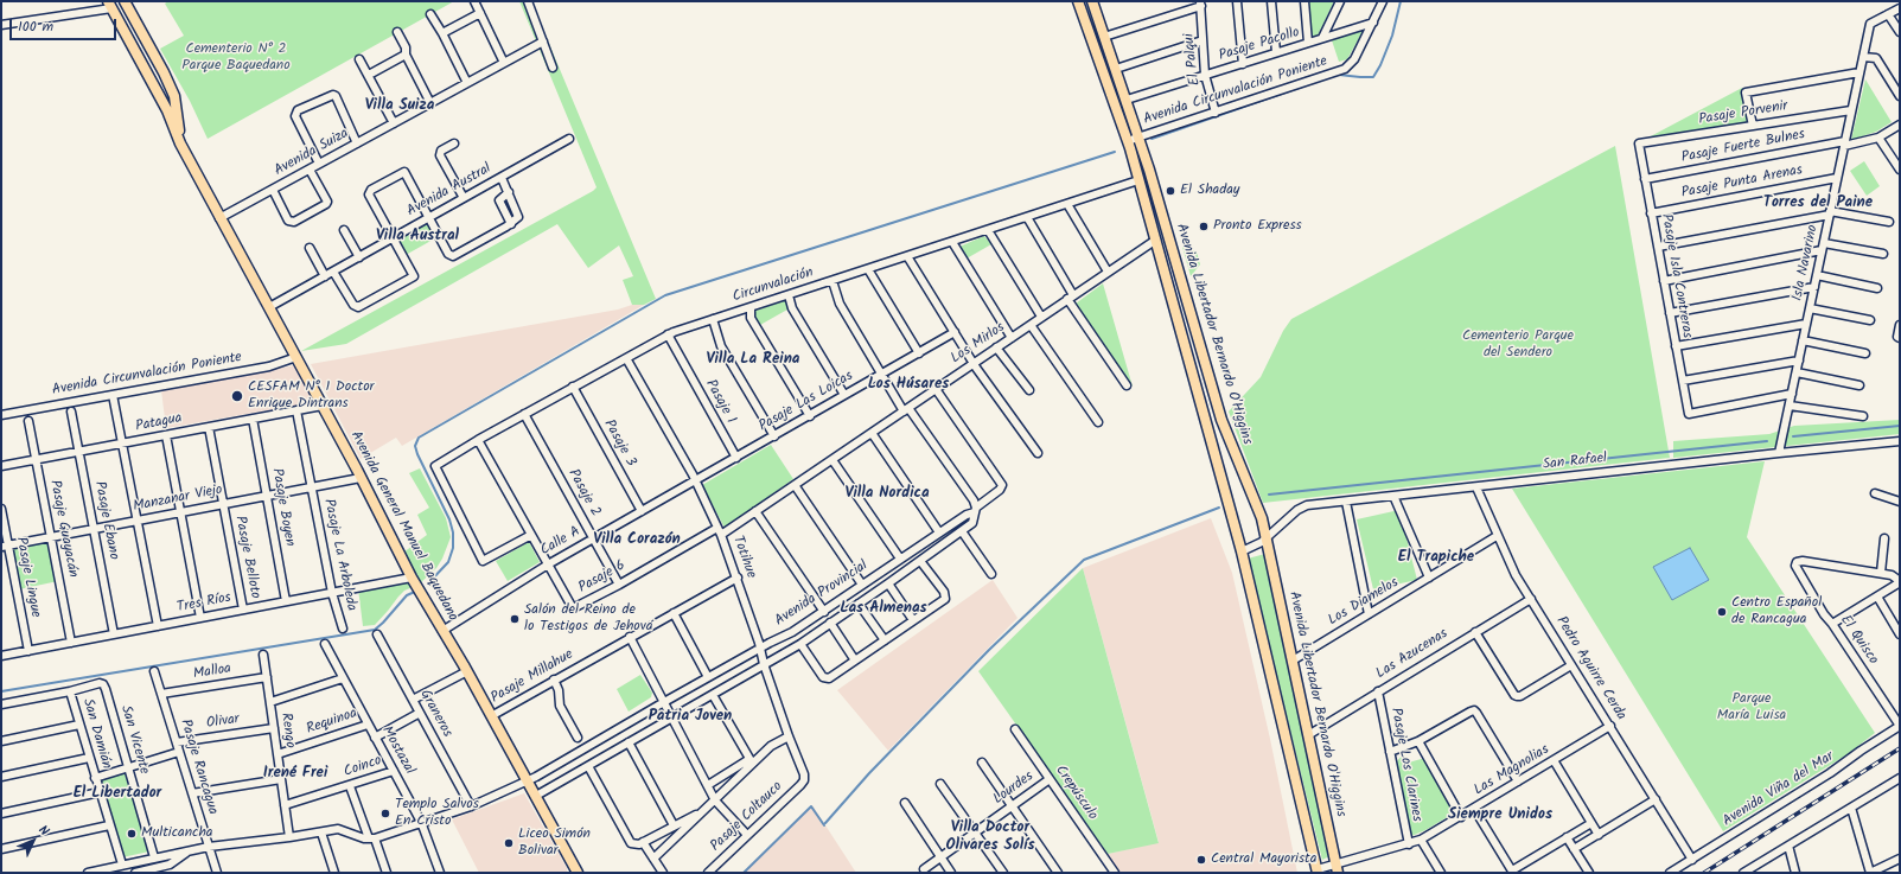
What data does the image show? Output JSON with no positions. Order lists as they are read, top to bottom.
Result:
{
  "streets": {
    "main road": ["Avenida Libertador Bernardo O'Higgins", "Avenida General Manuel Baquedano"],
    "street": [
      "Pasaje Pacollo",
      "El Palqui",
      "Avenida Circunvalación Poniente",
      "Pasaje Porvenir",
      "Pasaje Fuerte Bulnes",
      "Avenida Suiza",
      "Pasaje Punta Arenas",
      "Avenida Austral",
      "Isla Navarino",
      "Pasaje Isla Contreras",
      "Circunvalación",
      "Los Mirlos",
      "Pasaje 1",
      "Pasaje Las Loicas",
      "Patagua",
      "Pasaje 3",
      "San Rafael",
      "Pasaje 2",
      "Manzanar Viejo",
      "Pasaje Boyen",
      "Pasaje Ebano",
      "Pasaje Guayacán",
      "Calle A",
      "Pasaje La Arboleda",
      "Pasaje Belloto",
      "Totihue",
      "Pasaje Lingue",
      "Pasaje 6",
      "Avenida Provincial",
      "Los Diamelos",
      "Tres Ríos",
      "El Quisco",
      "Las Azucenas",
      "Pedro Aguirre Cerda",
      "Malloa",
      "Pasaje Millahue",
      "Graneros",
      "Olivar",
      "Requinoa",
      "Rengo",
      "San Damián",
      "San Vicente",
      "Mostazal",
      "Pasaje Los Clarines",
      "Pasaje Rancagua",
      "Coinco",
      "Las Magnolias",
      "Lourdes",
      "Avenida Viña del Mar",
      "Crepúsculo",
      "Pasaje Coltauco"
    ]
  },
  "crossings": [
    ["Pasaje Pacollo", "El Palqui"],
    ["Pasaje Pacollo", "Avenida Circunvalación Poniente"],
    ["Pasaje Pacollo", "Avenida Libertador Bernardo O'Higgins"],
    ["El Palqui", "Avenida Circunvalación Poniente"],
    ["Avenida Circunvalación Poniente", "Avenida Libertador Bernardo O'Higgins"],
    ["Avenida Circunvalación Poniente", "Avenida General Manuel Baquedano"],
    ["Pasaje Porvenir", "Isla Navarino"],
    ["Pasaje Porvenir", "Pasaje Isla Contreras"],
    ["Pasaje Fuerte Bulnes", "Isla Navarino"],
    ["Pasaje Fuerte Bulnes", "Pasaje Isla Contreras"],
    ["Avenida Suiza", "Avenida General Manuel Baquedano"],
    ["Pasaje Punta Arenas", "Isla Navarino"],
    ["Pasaje Punta Arenas", "Pasaje Isla Contreras"],
    ["Avenida Austral", "Avenida General Manuel Baquedano"],
    ["Isla Navarino", "Pasaje Isla Contreras"],
    ["Isla Navarino", "San Rafael"],
    ["Circunvalación", "Avenida Libertador Bernardo O'Higgins"],
    ["Circunvalación", "Pasaje 1"],
    ["Circunvalación", "Pasaje 3"],
    ["Circunvalación", "Pasaje 2"],
    ["Circunvalación", "Totihue"],
    ["Avenida Libertador Bernardo O'Higgins", "Los Mirlos"],
    ["Avenida Libertador Bernardo O'Higgins", "San Rafael"],
    ["Avenida Libertador Bernardo O'Higgins", "Los Diamelos"],
    ["Avenida Libertador Bernardo O'Higgins", "Las Azucenas"],
    ["Avenida Libertador Bernardo O'Higgins", "Las Magnolias"],
    ["Los Mirlos", "Totihue"],
    ["Los Mirlos", "Pasaje 6"],
    ["Pasaje 1", "Pasaje Las Loicas"],
    ["Pasaje Las Loicas", "Calle A"],
    ["Pasaje Las Loicas", "Totihue"],
    ["Patagua", "Pasaje Boyen"],
    ["Patagua", "Pasaje Ebano"],
    ["Patagua", "Avenida General Manuel Baquedano"],
    ["Patagua", "Pasaje Guayacán"],
    ["Patagua", "Pasaje La Arboleda"],
    ["Patagua", "Pasaje Belloto"],
    ["Pasaje 3", "Calle A"],
    ["San Rafael", "Pedro Aguirre Cerda"],
    ["Pasaje 2", "Calle A"],
    ["Pasaje 2", "Pasaje 6"],
    ["Manzanar Viejo", "Pasaje Boyen"],
    ["Manzanar Viejo", "Pasaje Ebano"],
    ["Manzanar Viejo", "Avenida General Manuel Baquedano"],
    ["Manzanar Viejo", "Pasaje Guayacán"],
    ["Manzanar Viejo", "Pasaje La Arboleda"],
    ["Manzanar Viejo", "Pasaje Belloto"],
    ["Manzanar Viejo", "Pasaje Lingue"],
    ["Pasaje Boyen", "Tres Ríos"],
    ["Pasaje Ebano", "Tres Ríos"],
    ["Avenida General Manuel Baquedano", "Calle A"],
    ["Avenida General Manuel Baquedano", "Avenida Provincial"],
    ["Avenida General Manuel Baquedano", "Tres Ríos"],
    ["Avenida General Manuel Baquedano", "Pasaje Millahue"],
    ["Pasaje Guayacán", "Tres Ríos"],
    ["Calle A", "Totihue"],
    ["Calle A", "Pasaje 6"],
    ["Pasaje La Arboleda", "Tres Ríos"],
    ["Pasaje Belloto", "Tres Ríos"],
    ["Totihue", "Pasaje 6"],
    ["Totihue", "Avenida Provincial"],
    ["Totihue", "Pasaje Millahue"],
    ["Totihue", "Pasaje Coltauco"],
    ["Pasaje Lingue", "Tres Ríos"],
    ["Avenida Provincial", "Graneros"],
    ["Avenida Provincial", "Mostazal"],
    ["Los Diamelos", "Pedro Aguirre Cerda"],
    ["El Quisco", "Avenida Viña del Mar"],
    ["Las Azucenas", "Pedro Aguirre Cerda"],
    ["Las Azucenas", "Pasaje Los Clarines"],
    ["Pedro Aguirre Cerda", "Las Magnolias"],
    ["Pedro Aguirre Cerda", "Avenida Viña del Mar"],
    ["Malloa", "Rengo"],
    ["Malloa", "Pasaje Rancagua"],
    ["Olivar", "Rengo"],
    ["Olivar", "Pasaje Rancagua"],
    ["Requinoa", "Rengo"],
    ["Requinoa", "Mostazal"],
    ["Rengo", "Coinco"],
    ["San Damián", "San Vicente"],
    ["Mostazal", "Coinco"],
    ["Pasaje Los Clarines", "Las Magnolias"],
    ["Lourdes", "Crepúsculo"]
  ],
  "districts": [
    "Villa Suiza",
    "Torres del Paine",
    "Villa Austral",
    "Villa La Reina",
    "Los Húsares",
    "Villa Nordica",
    "Villa Corazón",
    "El Trapiche",
    "Las Almenas",
    "Patria Joven",
    "Irené Frei",
    "El Libertador",
    "Siempre Unidos",
    "Villa Doctor Olivares Solís"
  ],
  "parks": ["Cementerio N° 2 Parque Baquedano", "Cementerio Parque del Sendero", "Parque María Luisa"],
  "places": [
    "El Shaday",
    "Pronto Express",
    "CESFAM N° 1 Doctor Enrique Dintrans",
    "Centro Español de Rancagua",
    "Salón del Reino de lo Testigos de Jehová",
    "Templo Salvos En Cristo",
    "Multicancha",
    "Liceo Simón Bolivar",
    "Central Mayorista"
  ],
  "scale_bar": "100 m",
  "north": "top right"
}
